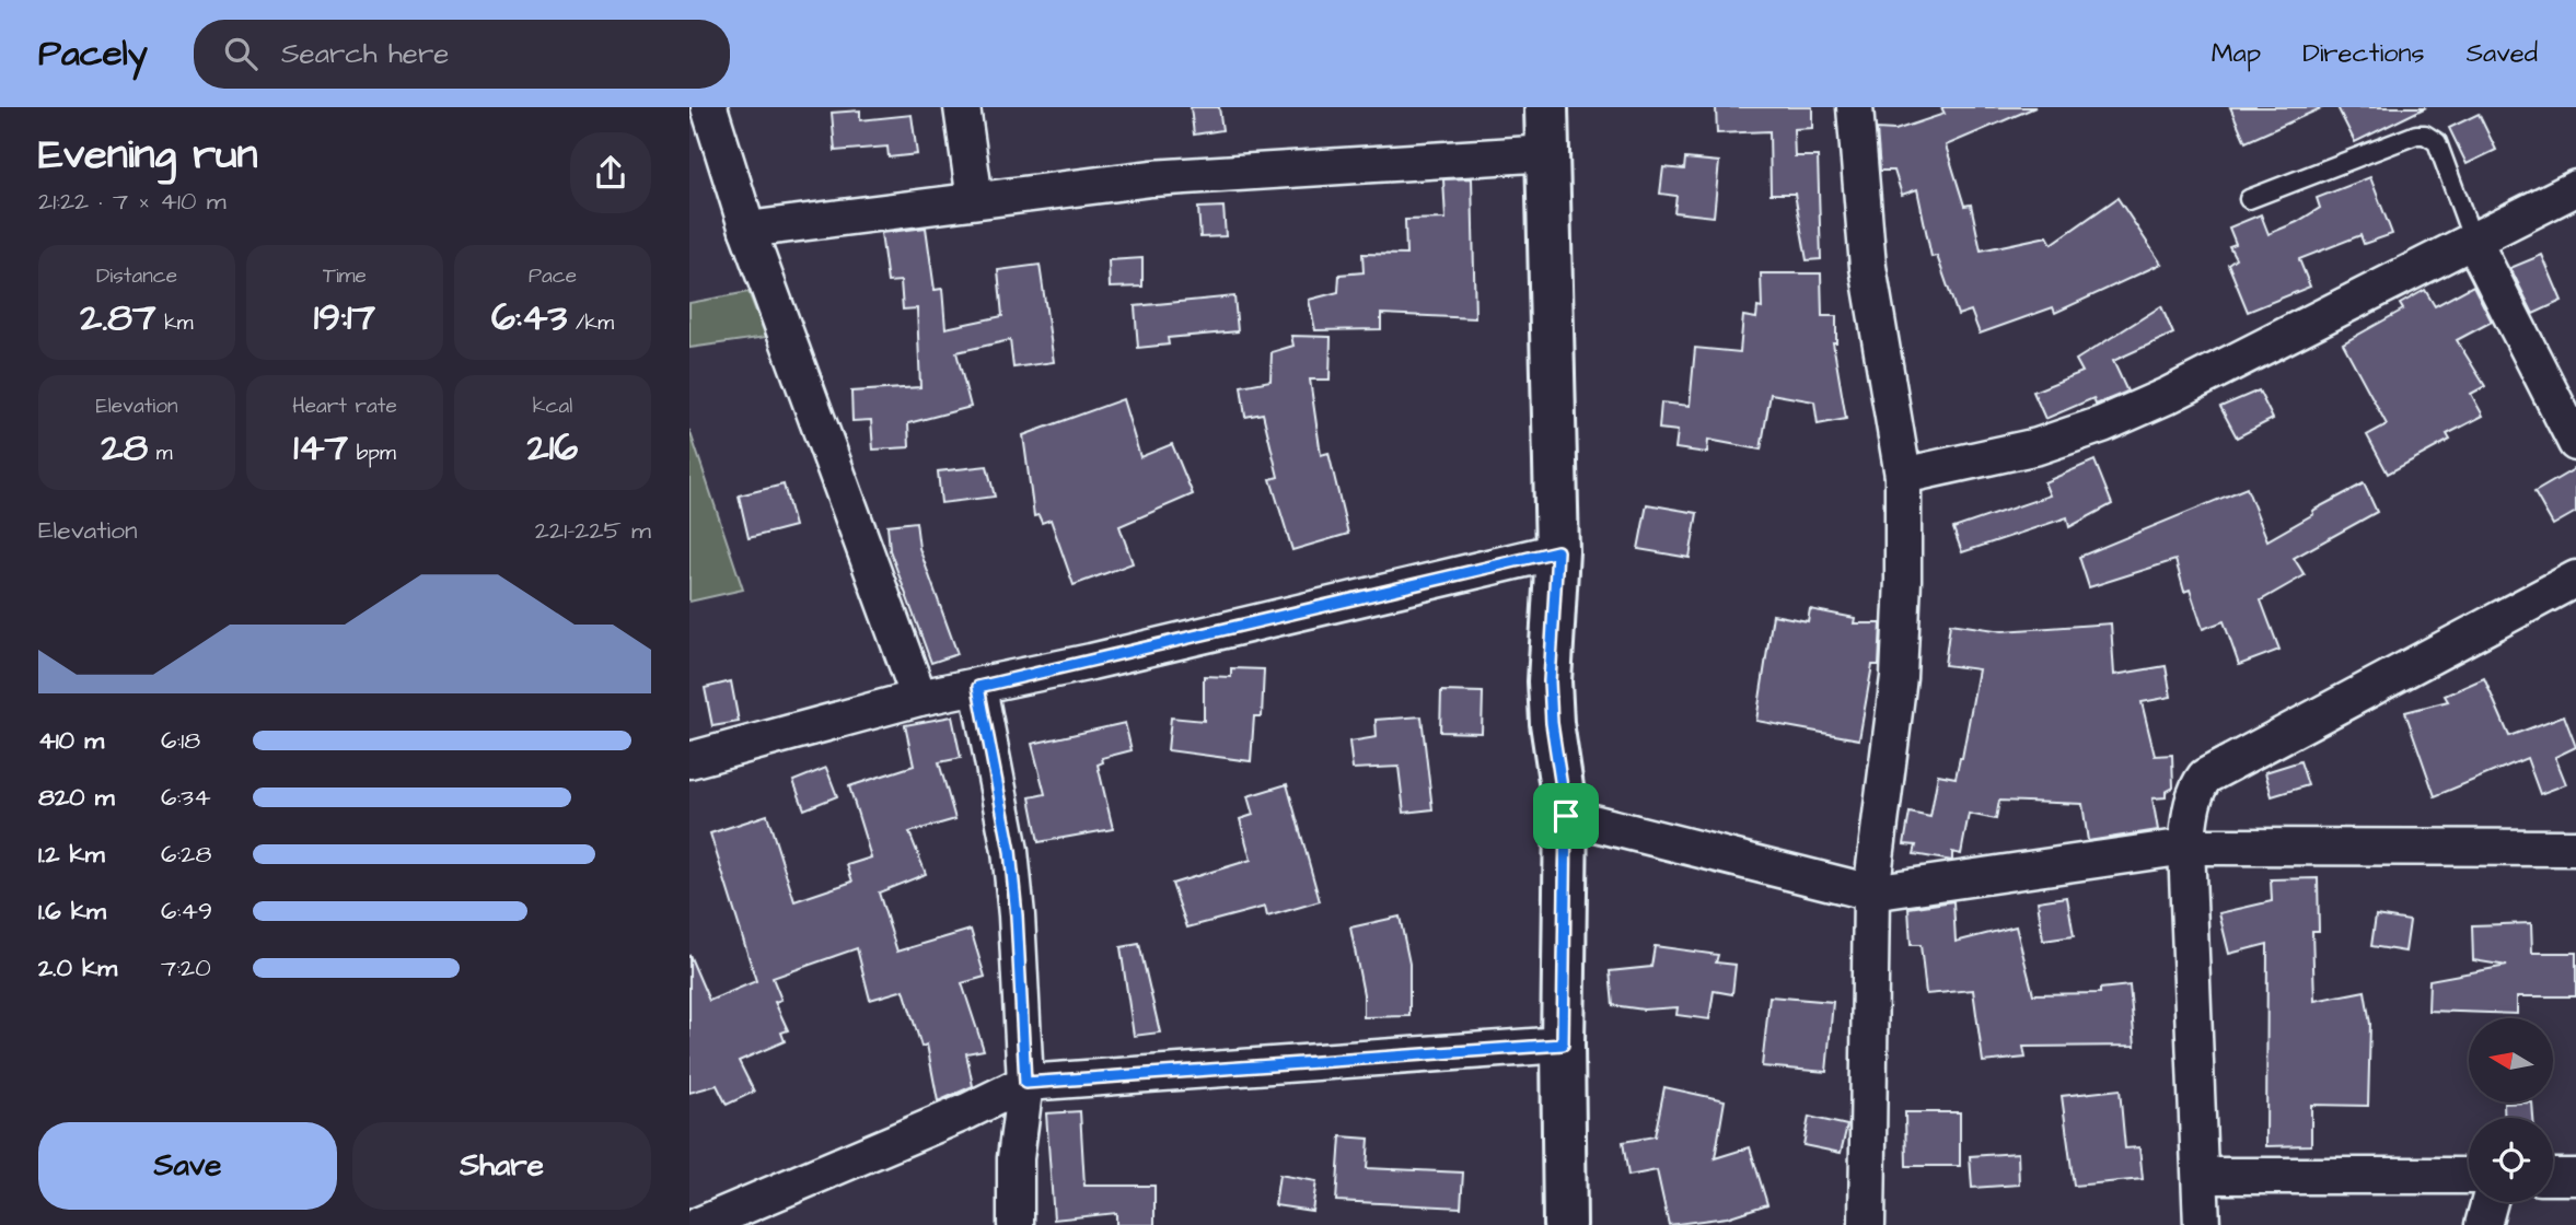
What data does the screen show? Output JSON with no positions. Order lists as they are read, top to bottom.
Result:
{
  "north": "left",
  "page": {
    "header": "Pacely",
    "search": "Search here",
    "nav": ["Map", "Directions", "Saved"],
    "heading": ["Evening run", "21:22 · 7 × 410 m"],
    "stats": [
      ["Distance", "2.87 km"],
      ["Time", "19:17"],
      ["Pace", "6:43 /km"],
      ["Elevation", "28 m"],
      ["Heart rate", "147 bpm"],
      ["kcal", "216"]
    ],
    "chart": ["Elevation", "221–225 m"],
    "list": [
      {
        "name": "410 m",
        "note": "6:18"
      },
      {
        "name": "820 m",
        "note": "6:34"
      },
      {
        "name": "1.2 km",
        "note": "6:28"
      },
      {
        "name": "1.6 km",
        "note": "6:49"
      },
      {
        "name": "2.0 km",
        "note": "7:20"
      }
    ],
    "buttons": ["Save", "Share"]
  }
}
